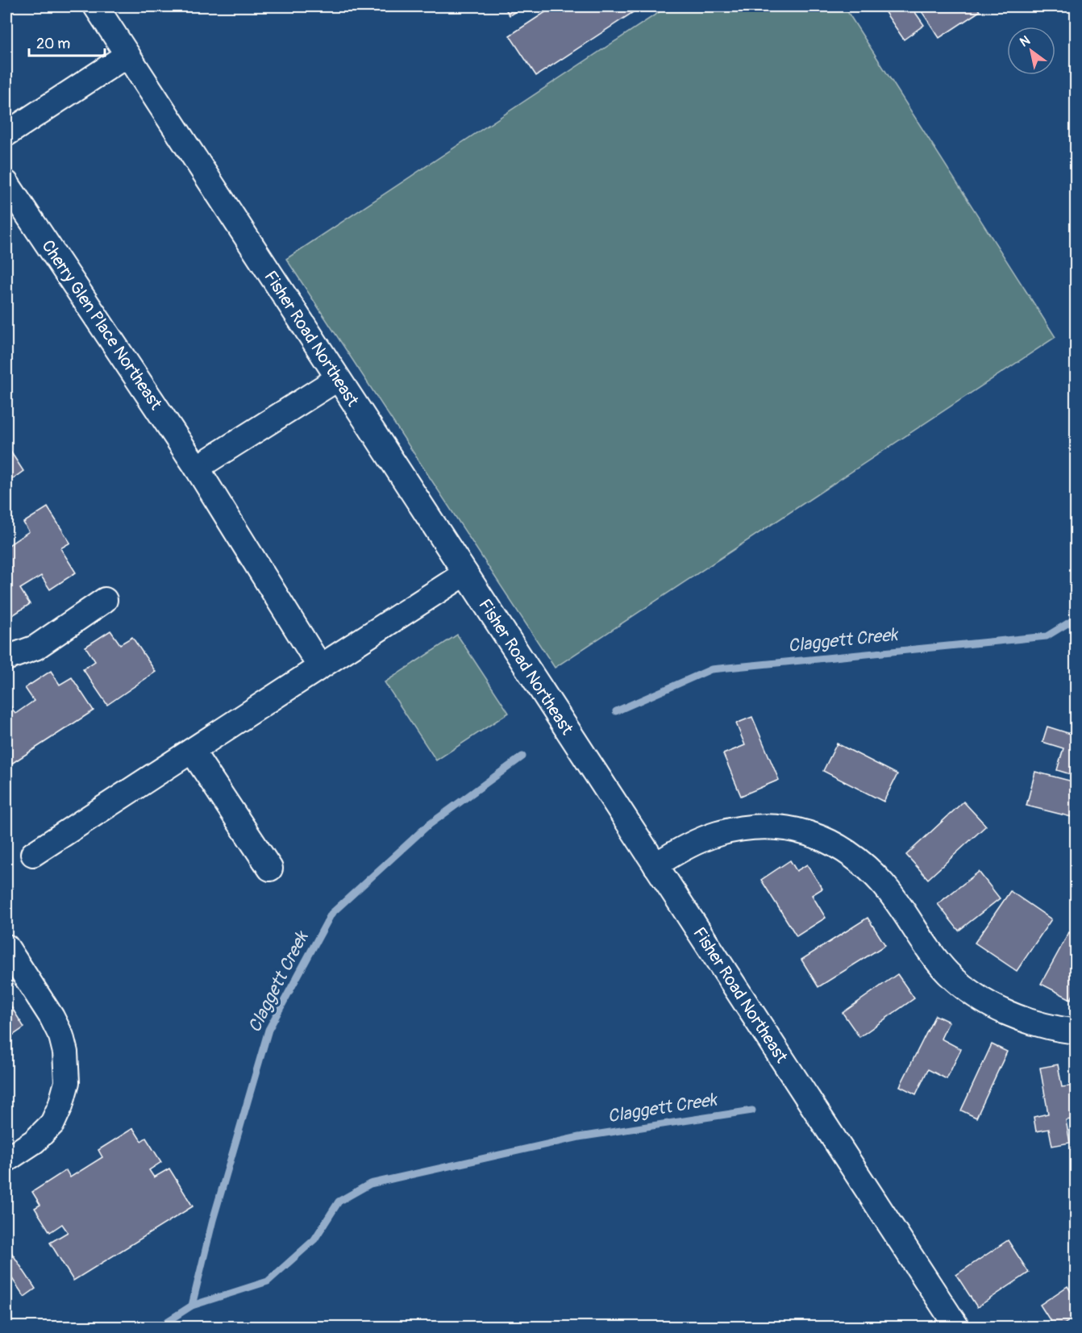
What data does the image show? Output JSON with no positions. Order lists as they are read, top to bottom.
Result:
{
  "streets": {
    "street": ["Cherry Glen Place Northeast", "Fisher Road Northeast"]
  },
  "water": ["Claggett Creek"],
  "scale_bar": "20 m",
  "north": "top left"
}
